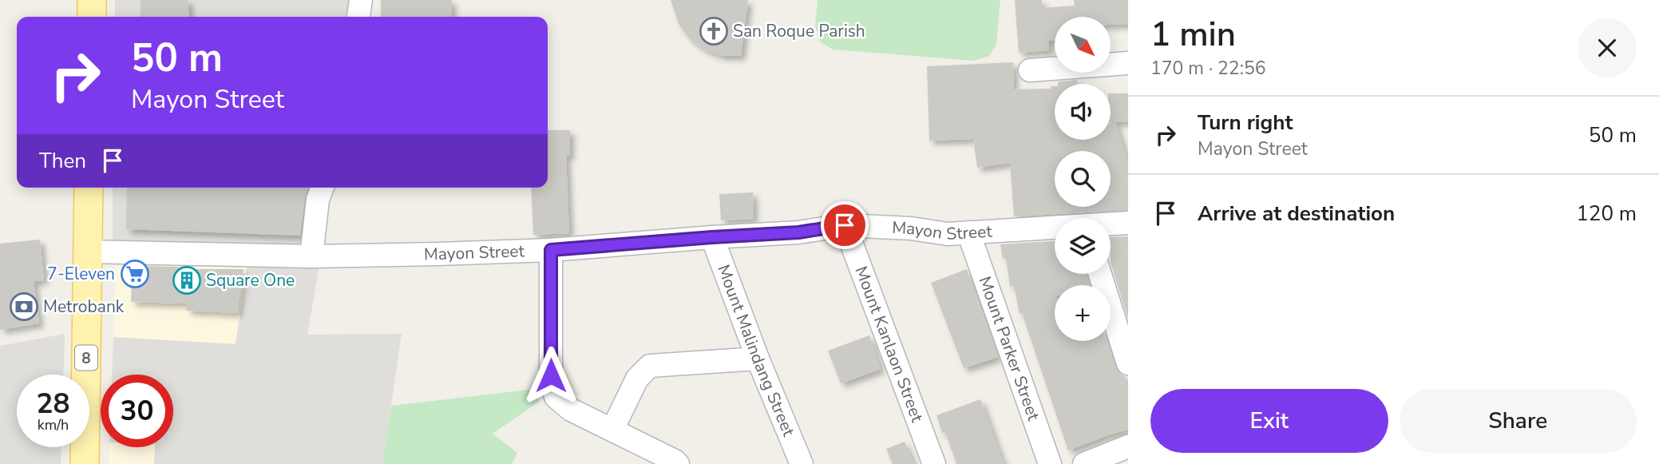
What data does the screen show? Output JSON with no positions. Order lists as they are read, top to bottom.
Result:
{
  "streets": {
    "main road": ["8"],
    "street": [
      "Mayon Street",
      "Mount Kanlaon Street",
      "Mount Parker Street",
      "Mount Malindang Street"
    ]
  },
  "crossings": [
    ["Mayon Street", "Mount Kanlaon Street"],
    ["Mayon Street", "Mount Parker Street"],
    ["Mayon Street", "Mount Malindang Street"],
    ["Mayon Street", "8"]
  ],
  "places": {
    "church": ["San Roque Parish"],
    "supermarket": ["7-Eleven"],
    "building": ["Square One"],
    "bank": ["Metrobank"]
  },
  "north": "bottom right",
  "page": {
    "heading": ["1 min", "170 m · 22:56"],
    "map_buttons": "+",
    "turn": ["50 m", "Mayon Street"],
    "list": [
      {
        "name": "Turn right",
        "note": "Mayon Street",
        "value": "50 m"
      },
      {
        "name": "Arrive at destination",
        "value": "120 m"
      }
    ],
    "then": "Then",
    "speed": "28 km/h",
    "limit": "30",
    "buttons": ["Exit", "Share"]
  }
}
